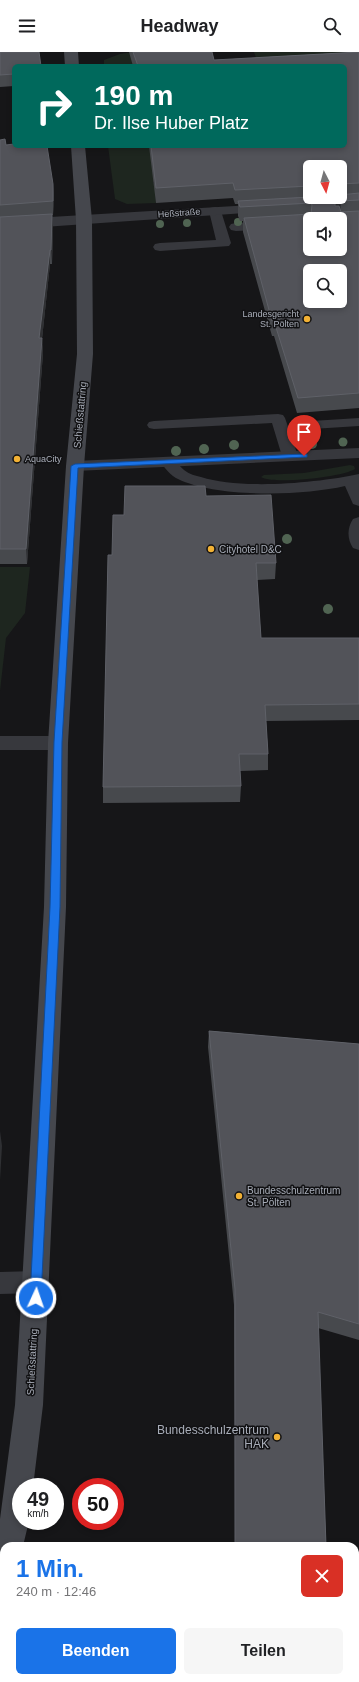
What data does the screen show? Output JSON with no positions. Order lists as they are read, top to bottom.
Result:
{
  "streets": {
    "main road": ["Schießstattring"],
    "street": ["Heßstraße"]
  },
  "crossings": [
    ["Heßstraße", "Schießstattring"]
  ],
  "places": [
    "Landesgericht St. Pölten",
    "AquaCity",
    "Cityhotel D&C",
    "Bundesschulzentrum St. Pölten",
    "Bundesschulzentrum HAK"
  ],
  "north": "bottom",
  "page": {
    "header": "Headway",
    "turn": ["190 m", "Dr. Ilse Huber Platz"],
    "speed": "49 km/h",
    "limit": "50",
    "heading": ["1 Min.", "240 m · 12:46"],
    "buttons": ["Beenden", "Teilen"]
  }
}
